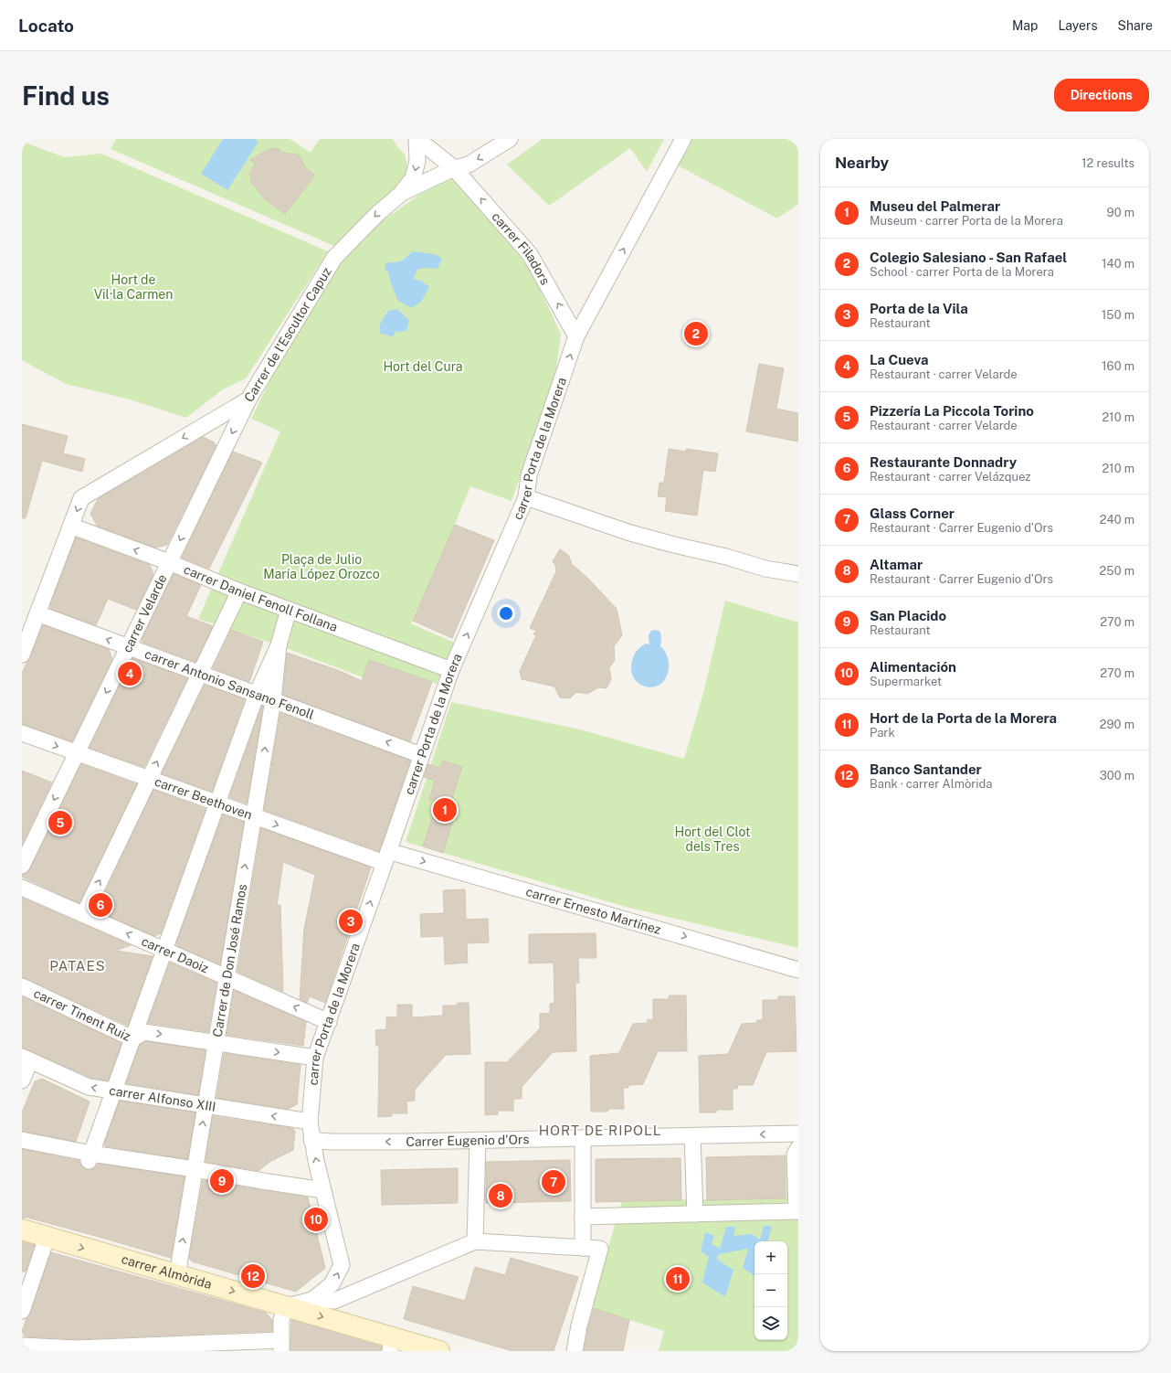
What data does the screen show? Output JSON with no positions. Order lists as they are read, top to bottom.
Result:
{
  "streets": {
    "street": [
      "carrer Filadors",
      "Carrer de l'Escultor Capuz",
      "carrer Porta de la Morera",
      "carrer Daniel Fenoll Follana",
      "carrer Velarde",
      "carrer Antonio Sansano Fenoll",
      "carrer Beethoven",
      "carrer Ernesto Martínez",
      "carrer Daoiz",
      "Carrer de Don José Ramos",
      "carrer Tinent Ruiz",
      "carrer Alfonso XIII",
      "Carrer Eugenio d'Ors",
      "carrer Almòrida"
    ]
  },
  "crossings": [
    ["carrer Filadors", "Carrer de l'Escultor Capuz"],
    ["carrer Filadors", "carrer Porta de la Morera"],
    ["Carrer de l'Escultor Capuz", "carrer Daniel Fenoll Follana"],
    ["Carrer de l'Escultor Capuz", "carrer Velarde"],
    ["Carrer de l'Escultor Capuz", "carrer Antonio Sansano Fenoll"],
    ["carrer Porta de la Morera", "carrer Daniel Fenoll Follana"],
    ["carrer Porta de la Morera", "carrer Antonio Sansano Fenoll"],
    ["carrer Porta de la Morera", "carrer Beethoven"],
    ["carrer Porta de la Morera", "carrer Ernesto Martínez"],
    ["carrer Porta de la Morera", "carrer Daoiz"],
    ["carrer Porta de la Morera", "carrer Tinent Ruiz"],
    ["carrer Porta de la Morera", "carrer Alfonso XIII"],
    ["carrer Porta de la Morera", "Carrer Eugenio d'Ors"],
    ["carrer Porta de la Morera", "carrer Almòrida"],
    ["carrer Daniel Fenoll Follana", "carrer Velarde"],
    ["carrer Velarde", "carrer Antonio Sansano Fenoll"],
    ["carrer Velarde", "carrer Beethoven"],
    ["carrer Antonio Sansano Fenoll", "Carrer de Don José Ramos"],
    ["carrer Beethoven", "carrer Ernesto Martínez"],
    ["carrer Beethoven", "Carrer de Don José Ramos"],
    ["carrer Daoiz", "Carrer de Don José Ramos"],
    ["Carrer de Don José Ramos", "carrer Tinent Ruiz"],
    ["Carrer de Don José Ramos", "carrer Alfonso XIII"],
    ["Carrer de Don José Ramos", "carrer Almòrida"]
  ],
  "one_way": [
    "carrer Filadors",
    "Carrer de l'Escultor Capuz",
    "carrer Porta de la Morera",
    "carrer Antonio Sansano Fenoll",
    "carrer Beethoven",
    "carrer Ernesto Martínez",
    "carrer Daoiz"
  ],
  "districts": ["PATAES", "HORT DE RIPOLL"],
  "parks": [
    "Hort de Vil·la Carmen",
    "Hort del Cura",
    "Plaça de Julio María López Orozco",
    "Hort del Clot dels Tres"
  ],
  "page": {
    "header": "Locato",
    "nav": ["Map", "Layers", "Share"],
    "buttons": "Directions",
    "title": "Find us",
    "heading": ["Nearby", "12 results"],
    "list": [
      {
        "mark": "1",
        "name": "Museu del Palmerar",
        "note": "Museum · carrer Porta de la Morera",
        "value": "90 m"
      },
      {
        "mark": "2",
        "name": "Colegio Salesiano - San Rafael",
        "note": "School · carrer Porta de la Morera",
        "value": "140 m"
      },
      {
        "mark": "3",
        "name": "Porta de la Vila",
        "note": "Restaurant",
        "value": "150 m"
      },
      {
        "mark": "4",
        "name": "La Cueva",
        "note": "Restaurant · carrer Velarde",
        "value": "160 m"
      },
      {
        "mark": "5",
        "name": "Pizzería La Piccola Torino",
        "note": "Restaurant · carrer Velarde",
        "value": "210 m"
      },
      {
        "mark": "6",
        "name": "Restaurante Donnadry",
        "note": "Restaurant · carrer Velázquez",
        "value": "210 m"
      },
      {
        "mark": "7",
        "name": "Glass Corner",
        "note": "Restaurant · Carrer Eugenio d'Ors",
        "value": "240 m"
      },
      {
        "mark": "8",
        "name": "Altamar",
        "note": "Restaurant · Carrer Eugenio d'Ors",
        "value": "250 m"
      },
      {
        "mark": "9",
        "name": "San Placido",
        "note": "Restaurant",
        "value": "270 m"
      },
      {
        "mark": "10",
        "name": "Alimentación",
        "note": "Supermarket",
        "value": "270 m"
      },
      {
        "mark": "11",
        "name": "Hort de la Porta de la Morera",
        "note": "Park",
        "value": "290 m"
      },
      {
        "mark": "12",
        "name": "Banco Santander",
        "note": "Bank · carrer Almòrida",
        "value": "300 m"
      }
    ],
    "pins": [
      "2",
      "4",
      "1",
      "5",
      "6",
      "3",
      "9",
      "7",
      "8",
      "10",
      "12",
      "11"
    ],
    "map_buttons": ["+", "−"]
  }
}
